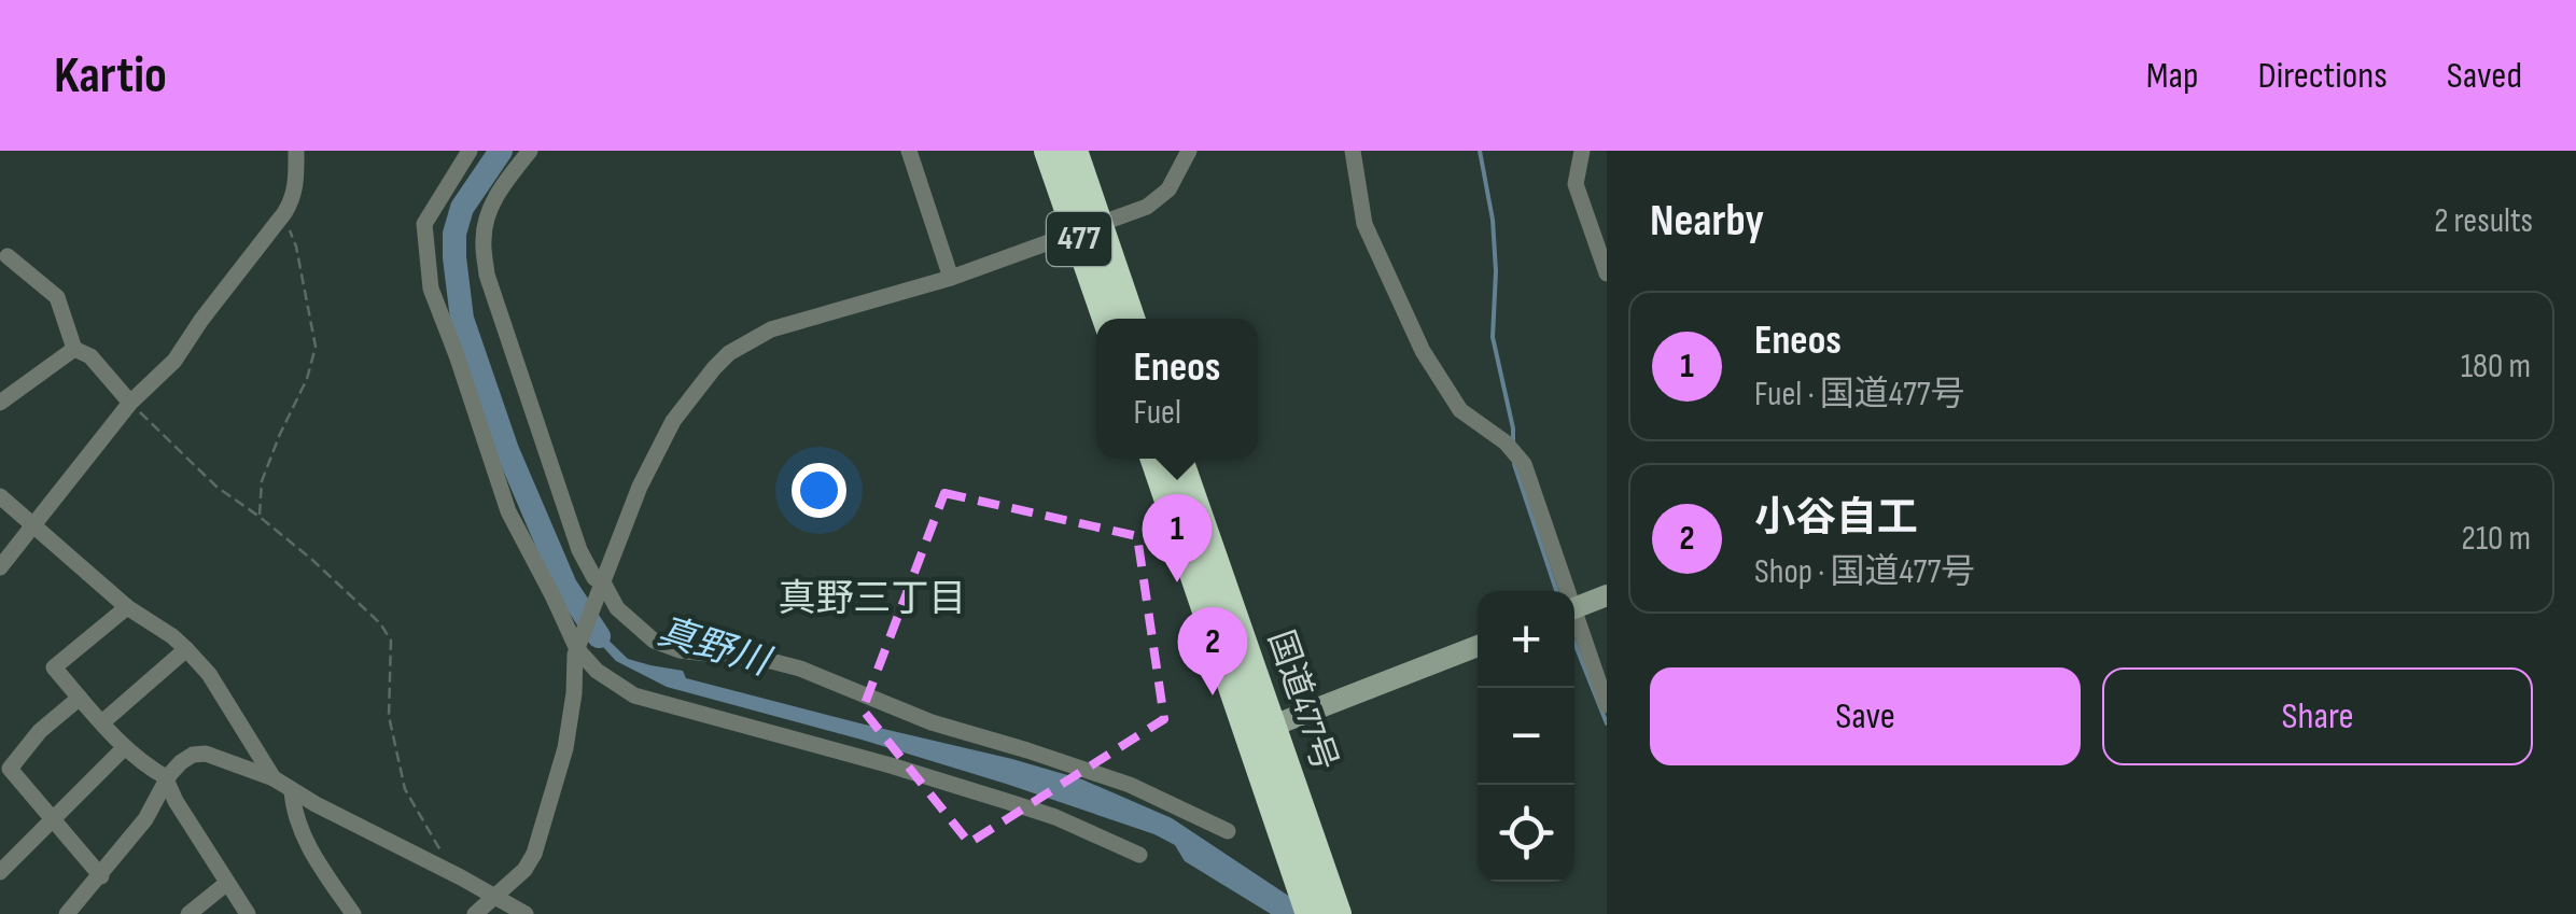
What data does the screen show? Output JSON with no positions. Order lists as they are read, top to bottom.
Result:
{
  "streets": {
    "highway": ["477", "国道477号"]
  },
  "districts": ["真野三丁目"],
  "water": ["真野川"],
  "page": {
    "header": "Kartio",
    "nav": ["Map", "Directions", "Saved"],
    "heading": ["Nearby", "2 results"],
    "list": [
      {
        "mark": "1",
        "name": "Eneos",
        "note": "Fuel · 国道477号",
        "value": "180 m"
      },
      {
        "mark": "2",
        "name": "小谷自工",
        "note": "Shop · 国道477号",
        "value": "210 m"
      }
    ],
    "popup": ["Eneos", "Fuel"],
    "pins": ["1", "2"],
    "map_buttons": ["+", "−"],
    "buttons": ["Save", "Share"]
  }
}
